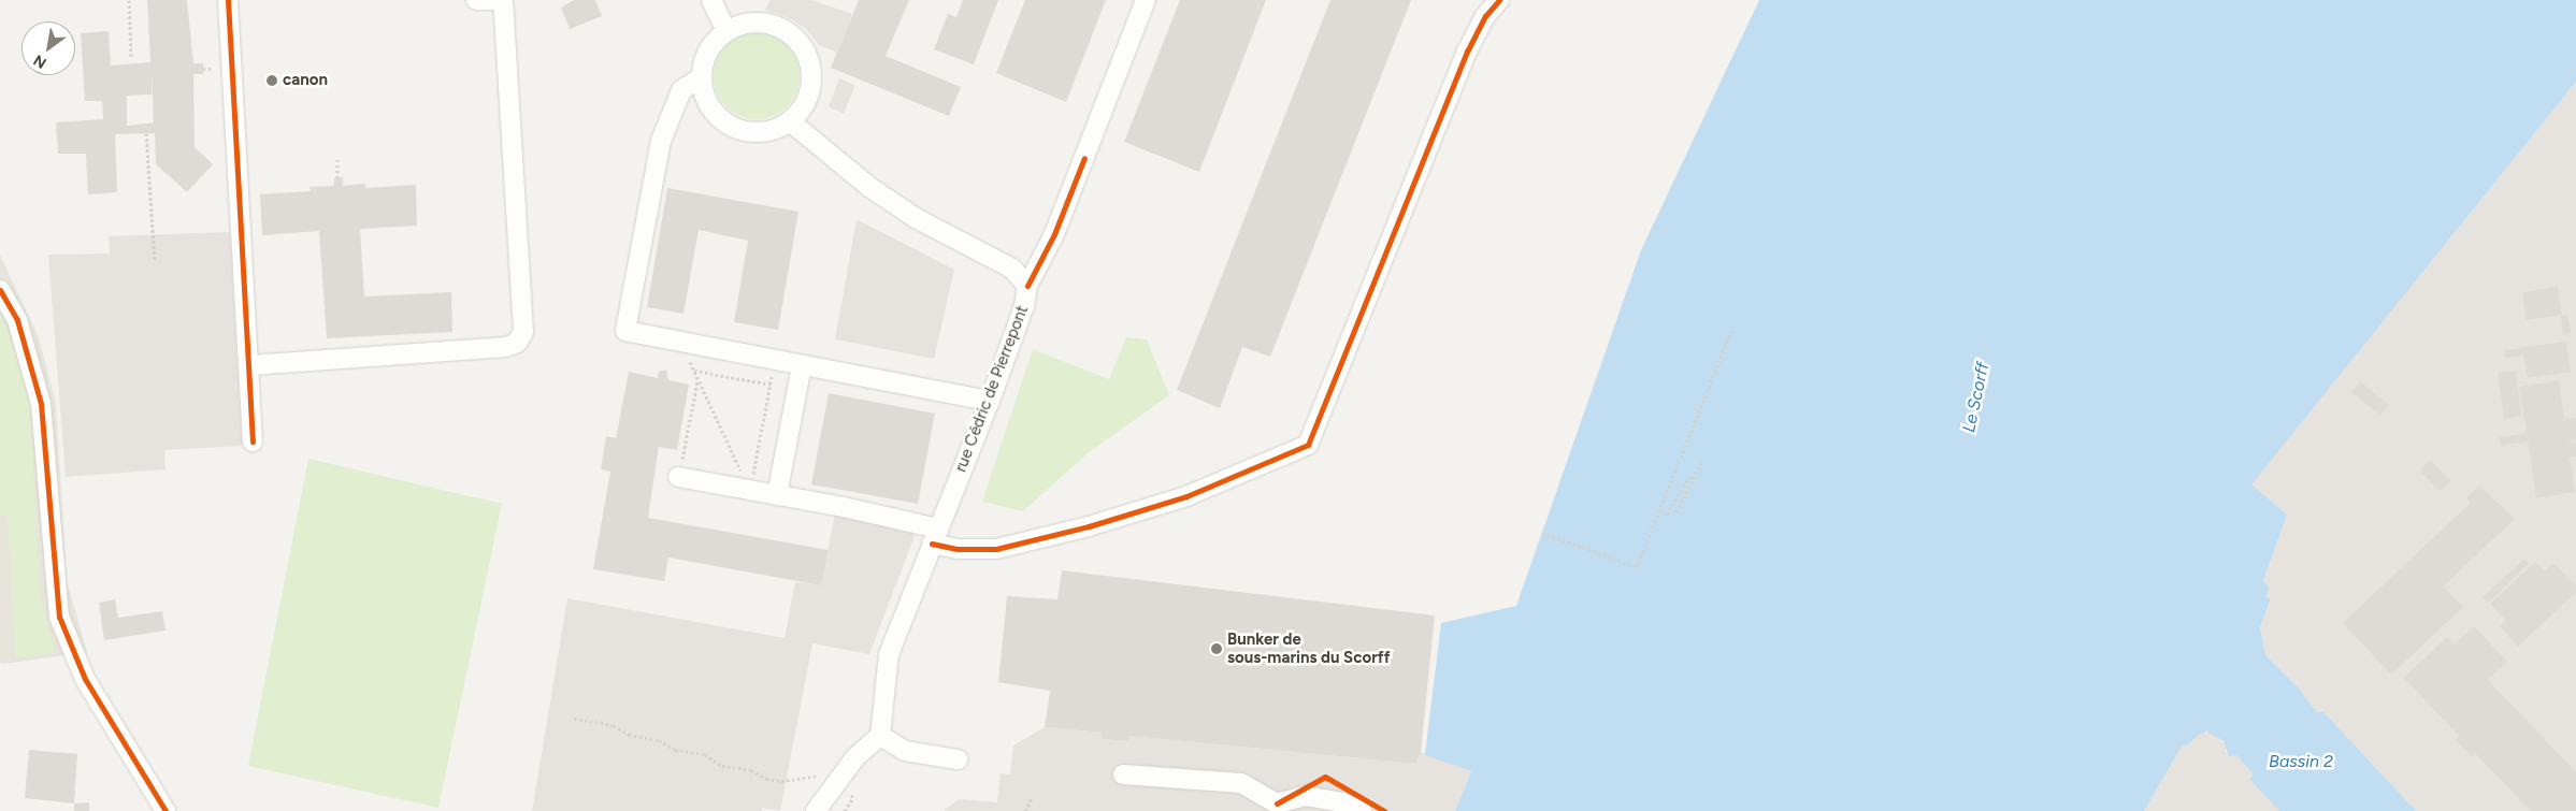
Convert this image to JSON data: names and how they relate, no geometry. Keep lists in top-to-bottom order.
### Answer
{
  "streets": {
    "street": ["rue Cédric de Pierrepont"]
  },
  "water": ["Le Scorff", "Bassin 2"],
  "places": ["canon", "Bunker de sous-marins du Scorff"],
  "north": "bottom left"
}
